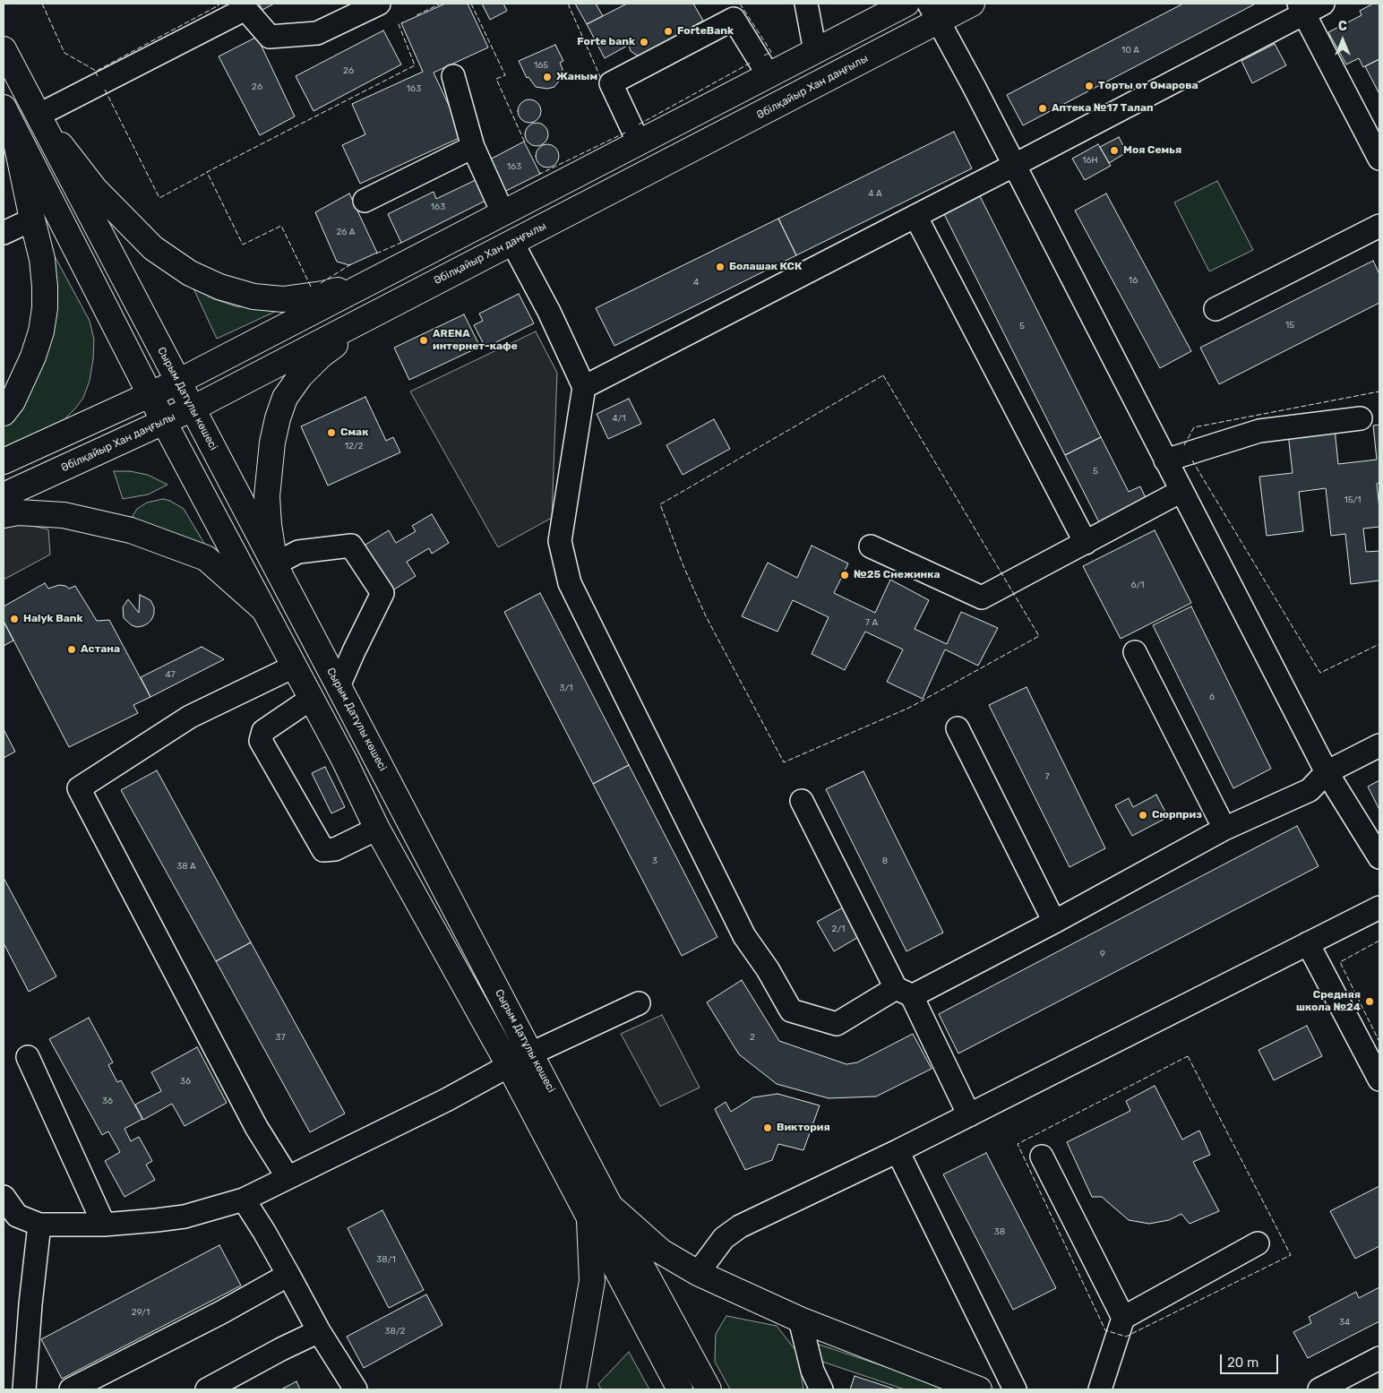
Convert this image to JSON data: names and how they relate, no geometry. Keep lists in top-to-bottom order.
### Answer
{
  "streets": {
    "main road": ["Әбілқайыр Хан даңғылы", "Сырым Датұлы көшесі"]
  },
  "crossings": [
    ["Әбілқайыр Хан даңғылы", "Сырым Датұлы көшесі"]
  ],
  "places": [
    "ForteBank",
    "Forte bank",
    "Жаным",
    "Торты от Омарова",
    "Аптека №17 Талап",
    "Моя Семья",
    "Болашак КСК",
    "ARENA интернет-кафе",
    "Смак",
    "№25 Снежинка",
    "Halyk Bank",
    "Астана",
    "Сюрприз",
    "Средняя школа №24",
    "Виктория"
  ],
  "house_numbers": [
    "10 А",
    "165",
    "26",
    "26",
    "163",
    "16H",
    "163",
    "4 А",
    "163",
    "26 А",
    "16",
    "4",
    "15",
    "5",
    "4/1",
    "12/2",
    "5",
    "15/1",
    "6/1",
    "7 А",
    "47",
    "3/1",
    "6",
    "7",
    "3",
    "8",
    "38 А",
    "2/1",
    "9",
    "37",
    "2",
    "36",
    "36",
    "38",
    "38/1",
    "29/1",
    "34",
    "38/2"
  ],
  "scale_bar": "20 m",
  "north": "top"
}
